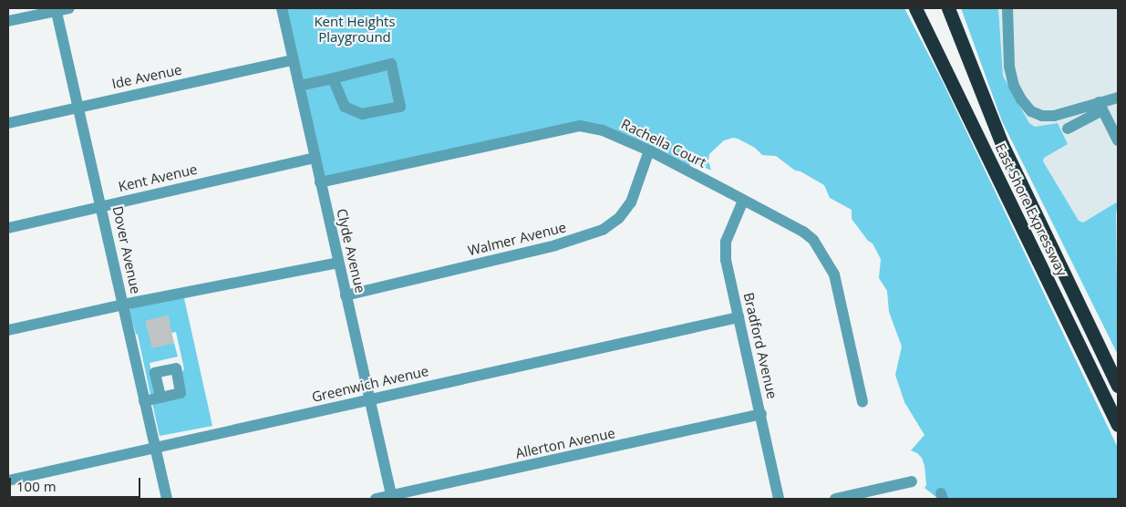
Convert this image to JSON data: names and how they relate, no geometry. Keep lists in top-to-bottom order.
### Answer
{
  "streets": {
    "highway": ["East Shore Expressway"],
    "street": [
      "Ide Avenue",
      "Rachella Court",
      "Kent Avenue",
      "Walmer Avenue",
      "Dover Avenue",
      "Clyde Avenue",
      "Bradford Avenue",
      "Greenwich Avenue",
      "Allerton Avenue"
    ]
  },
  "crossings": [
    ["Ide Avenue", "Dover Avenue"],
    ["Ide Avenue", "Clyde Avenue"],
    ["Rachella Court", "Walmer Avenue"],
    ["Rachella Court", "Clyde Avenue"],
    ["Rachella Court", "Bradford Avenue"],
    ["Kent Avenue", "Dover Avenue"],
    ["Kent Avenue", "Clyde Avenue"],
    ["Walmer Avenue", "Clyde Avenue"],
    ["Dover Avenue", "Greenwich Avenue"],
    ["Clyde Avenue", "Greenwich Avenue"],
    ["Clyde Avenue", "Allerton Avenue"],
    ["Bradford Avenue", "Greenwich Avenue"],
    ["Bradford Avenue", "Allerton Avenue"]
  ],
  "parks": ["Kent Heights Playground"],
  "scale_bar": "100 m"
}
